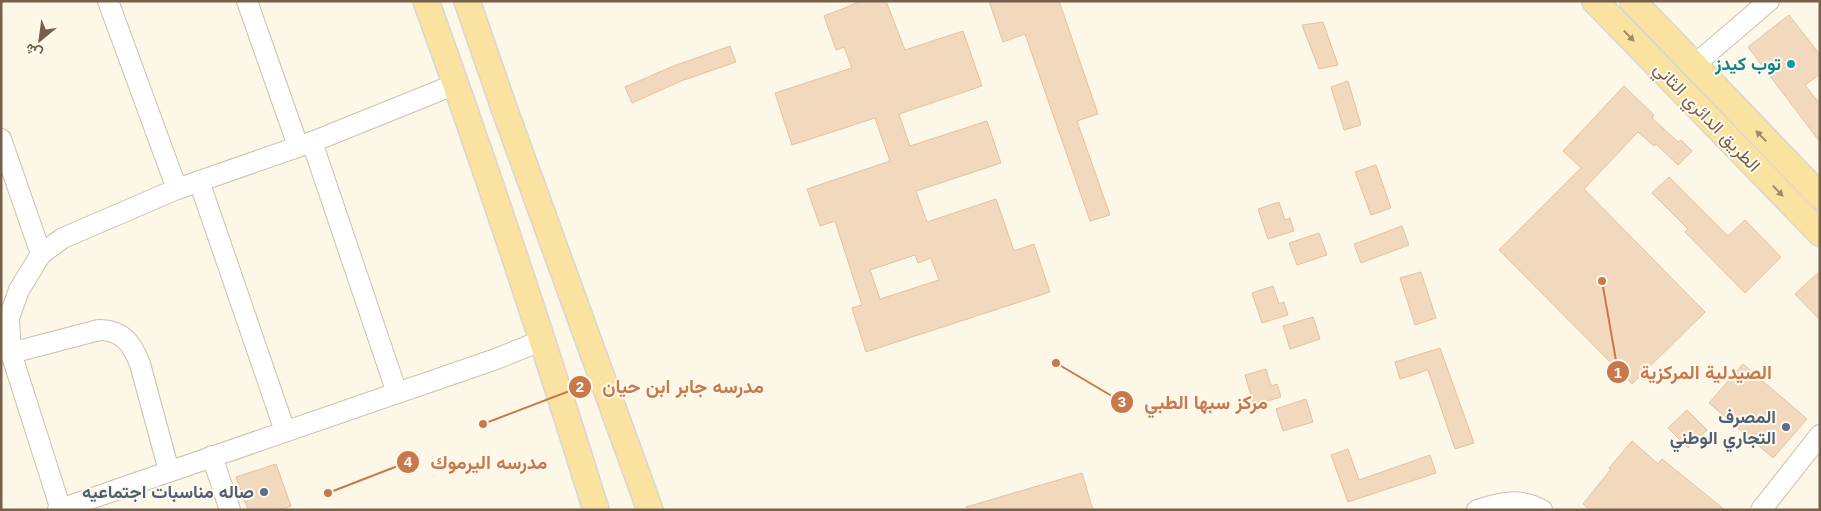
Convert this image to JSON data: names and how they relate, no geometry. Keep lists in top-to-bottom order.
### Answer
{
  "streets": {
    "main road": ["الطريق الدائري الثاني"]
  },
  "places": [
    "توب كيدز",
    "الصيدلية المركزية",
    "مركز سبها الطبي",
    "مدرسه جابر ابن حيان",
    "المصرف التجاري الوطني",
    "صاله مناسبات اجتماعيه",
    "مدرسه اليرموك"
  ],
  "north": "bottom left"
}
